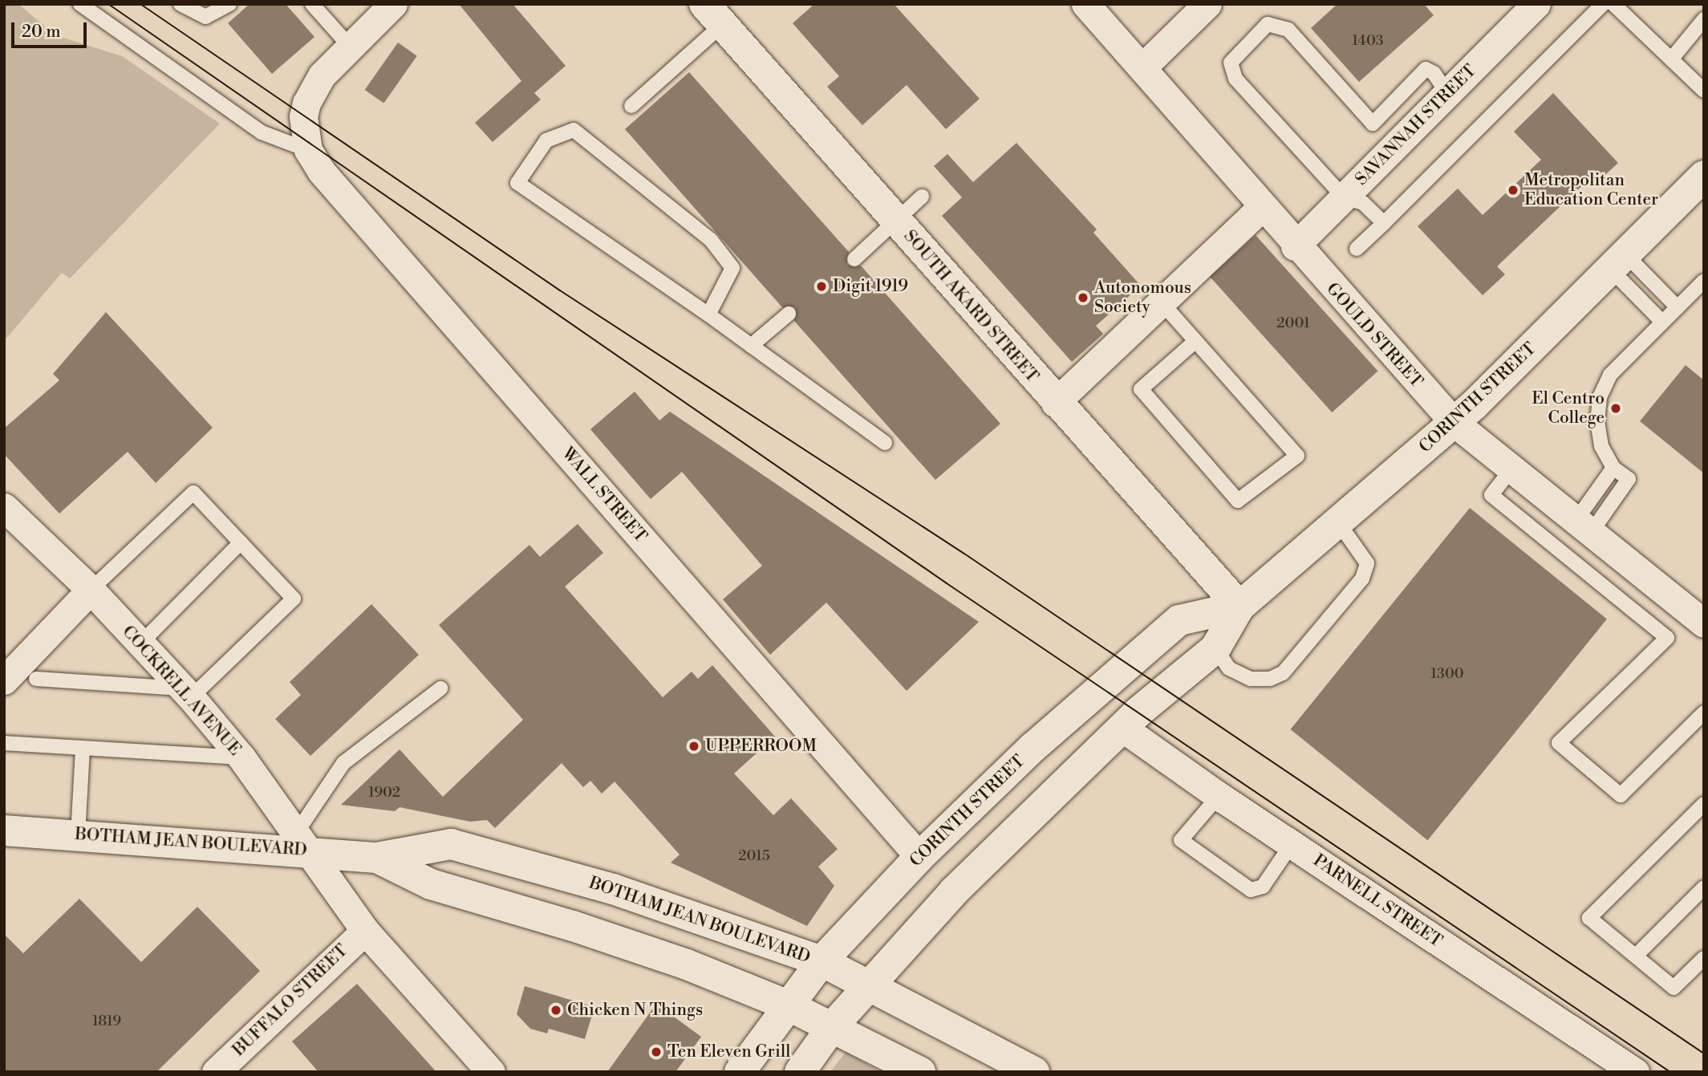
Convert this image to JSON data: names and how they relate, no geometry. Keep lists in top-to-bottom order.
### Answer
{
  "streets": {
    "main road": ["SOUTH AKARD STREET", "CORINTH STREET", "BOTHAM JEAN BOULEVARD"],
    "street": [
      "SAVANNAH STREET",
      "GOULD STREET",
      "WALL STREET",
      "COCKRELL AVENUE",
      "PARNELL STREET",
      "BUFFALO STREET"
    ]
  },
  "crossings": [
    ["SAVANNAH STREET", "GOULD STREET"],
    ["SOUTH AKARD STREET", "CORINTH STREET"],
    ["GOULD STREET", "CORINTH STREET"],
    ["CORINTH STREET", "WALL STREET"],
    ["CORINTH STREET", "BOTHAM JEAN BOULEVARD"],
    ["CORINTH STREET", "PARNELL STREET"],
    ["COCKRELL AVENUE", "BOTHAM JEAN BOULEVARD"],
    ["COCKRELL AVENUE", "BUFFALO STREET"]
  ],
  "places": [
    "Metropolitan Education Center",
    "Digit 1919",
    "Autonomous Society",
    "El Centro College",
    "UPPERROOM",
    "Chicken N Things",
    "Ten Eleven Grill"
  ],
  "house_numbers": [
    "1403",
    "2001",
    "1300",
    "1902",
    "2015",
    "1819"
  ],
  "scale_bar": "20 m"
}
